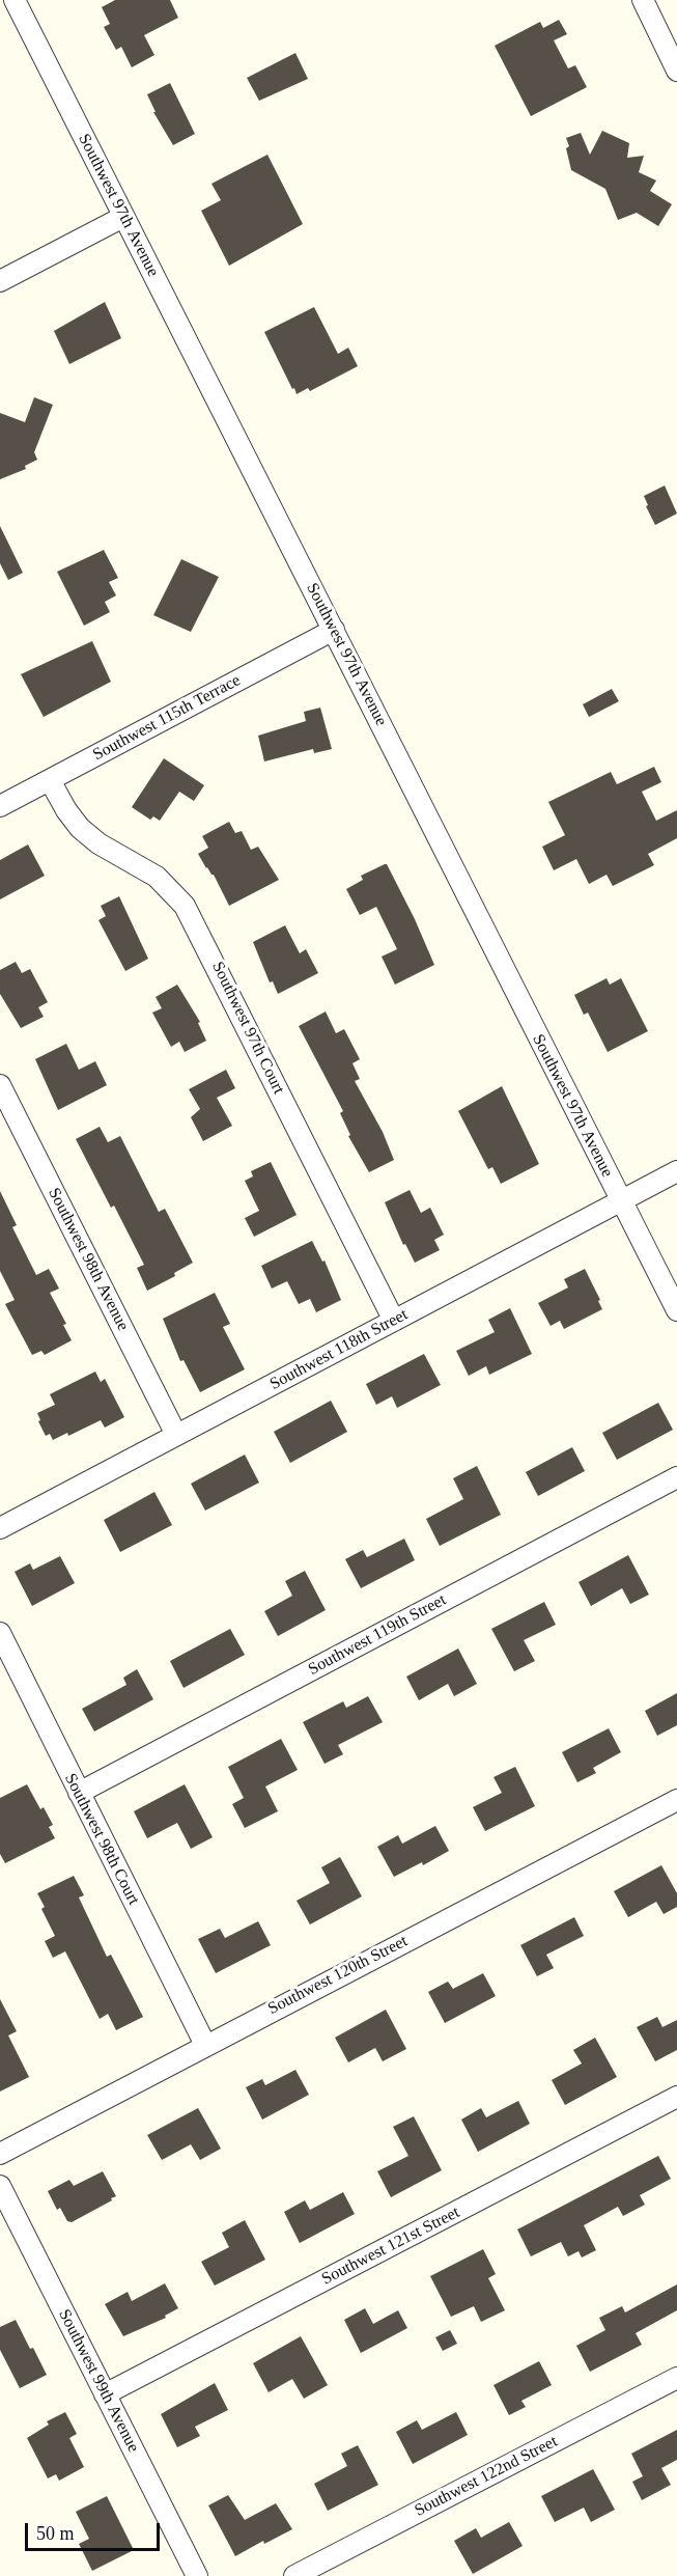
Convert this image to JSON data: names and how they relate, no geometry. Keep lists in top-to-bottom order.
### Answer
{
  "streets": {
    "street": [
      "Southwest 97th Avenue",
      "Southwest 115th Terrace",
      "Southwest 97th Court",
      "Southwest 98th Avenue",
      "Southwest 118th Street",
      "Southwest 119th Street",
      "Southwest 98th Court",
      "Southwest 120th Street",
      "Southwest 121st Street",
      "Southwest 99th Avenue",
      "Southwest 122nd Street"
    ]
  },
  "crossings": [
    ["Southwest 97th Avenue", "Southwest 115th Terrace"],
    ["Southwest 97th Avenue", "Southwest 118th Street"],
    ["Southwest 115th Terrace", "Southwest 97th Court"],
    ["Southwest 97th Court", "Southwest 118th Street"],
    ["Southwest 98th Avenue", "Southwest 118th Street"],
    ["Southwest 119th Street", "Southwest 98th Court"],
    ["Southwest 98th Court", "Southwest 120th Street"],
    ["Southwest 121st Street", "Southwest 99th Avenue"]
  ],
  "scale_bar": "50 m"
}
